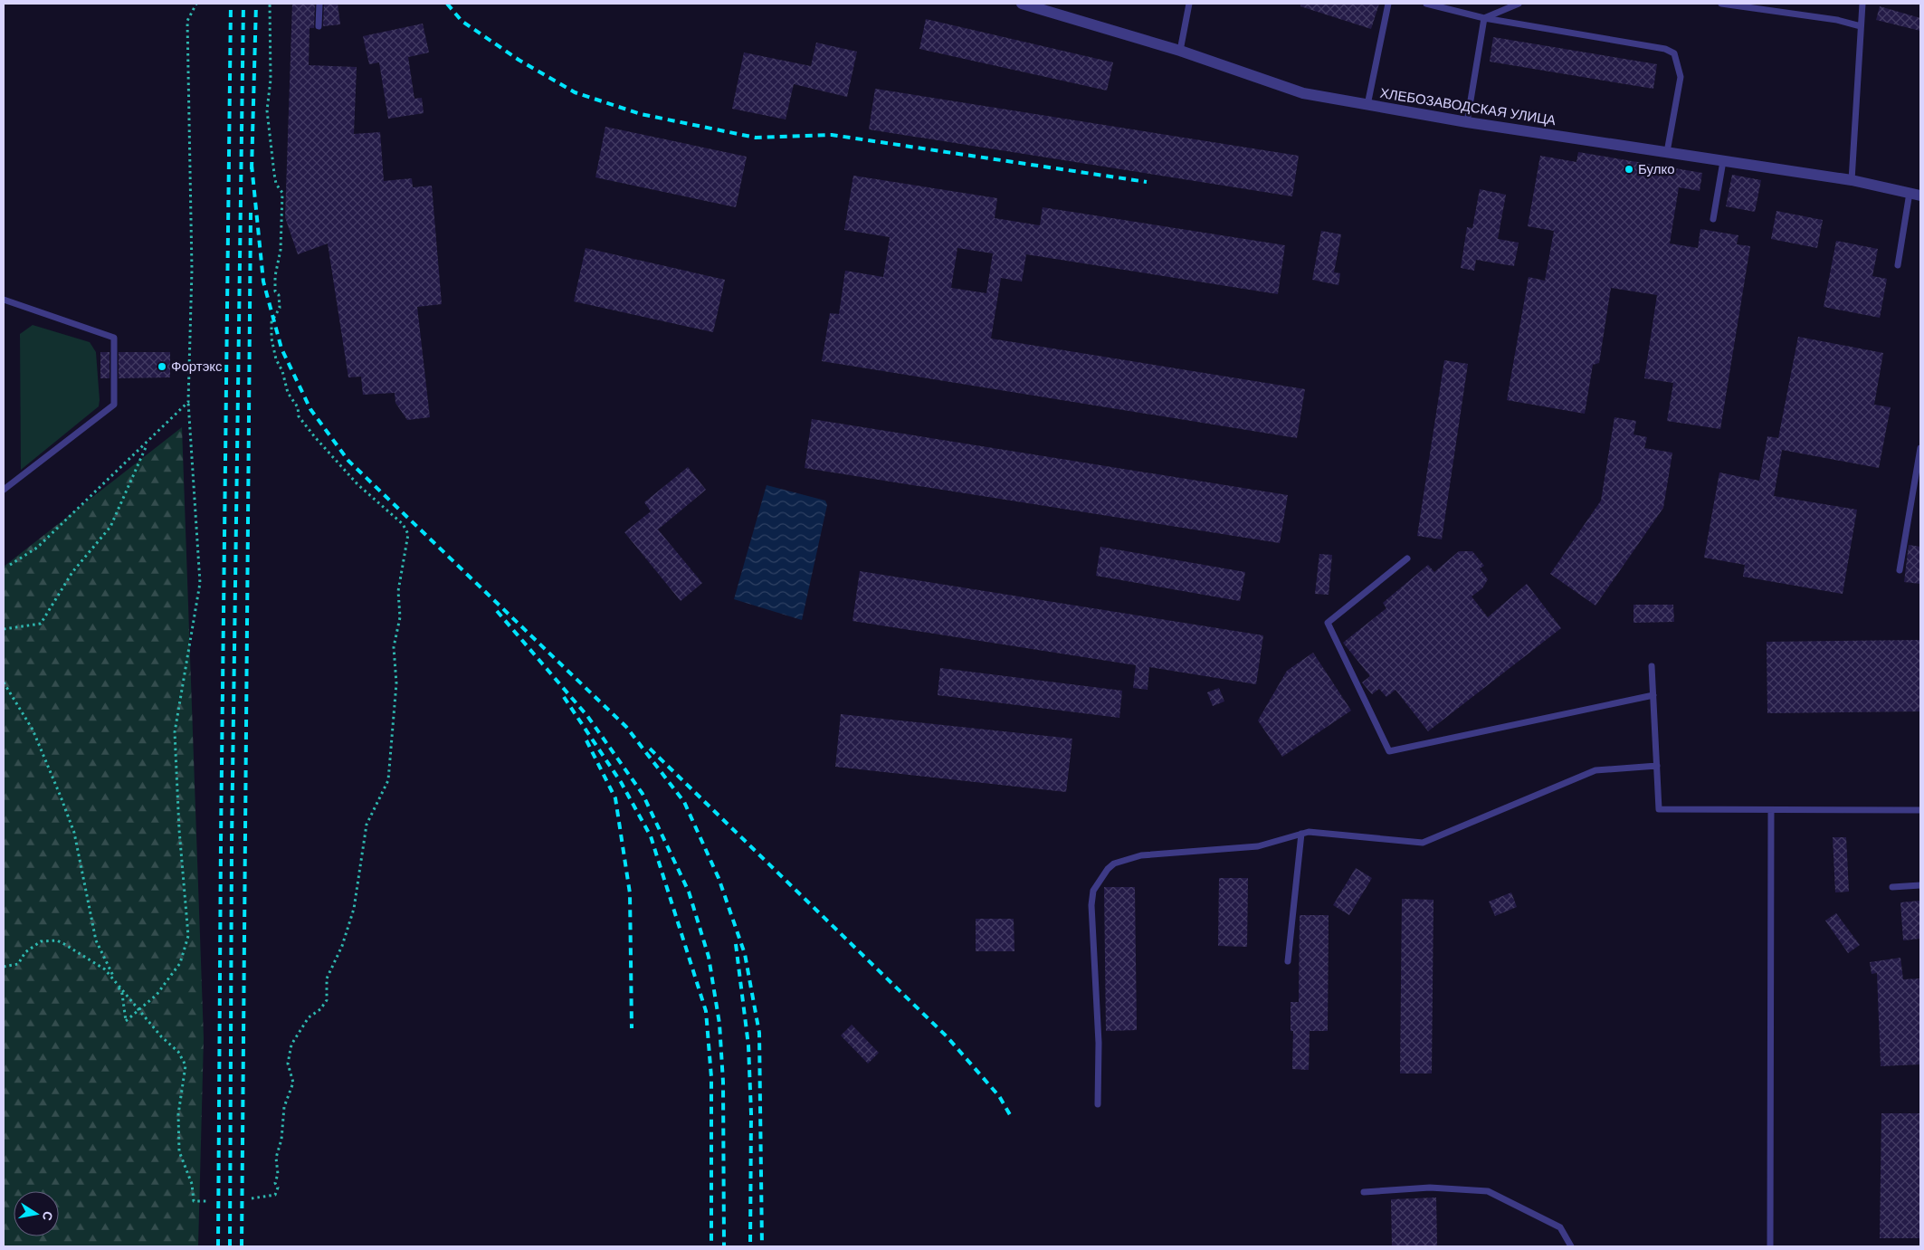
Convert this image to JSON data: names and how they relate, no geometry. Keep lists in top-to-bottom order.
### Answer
{
  "streets": {
    "street": ["ХЛЕБОЗАВОДСКАЯ УЛИЦА"]
  },
  "places": ["Булко", "Фортэкс"],
  "north": "right"
}
